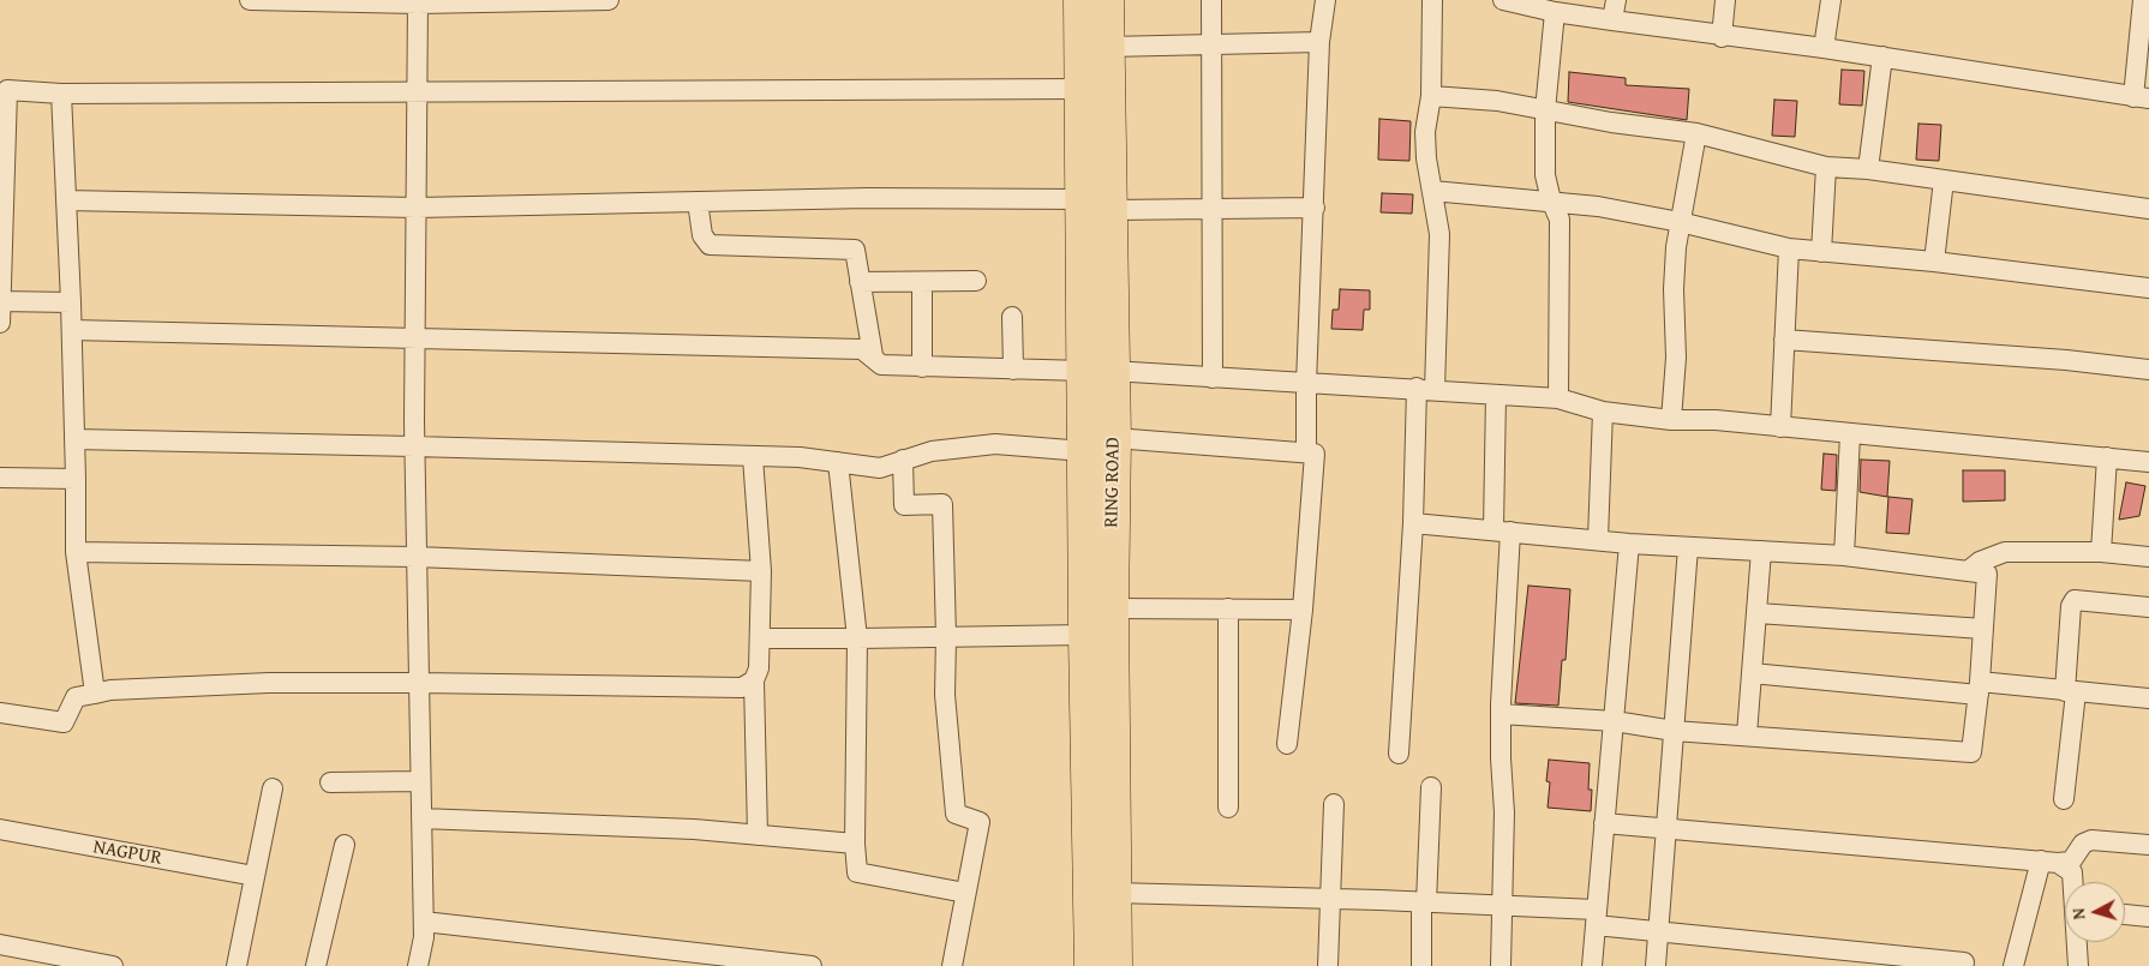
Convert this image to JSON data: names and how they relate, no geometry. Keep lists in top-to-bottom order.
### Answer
{
  "streets": {
    "highway": ["RING ROAD"],
    "street": ["NAGPUR"]
  },
  "north": "left"
}
